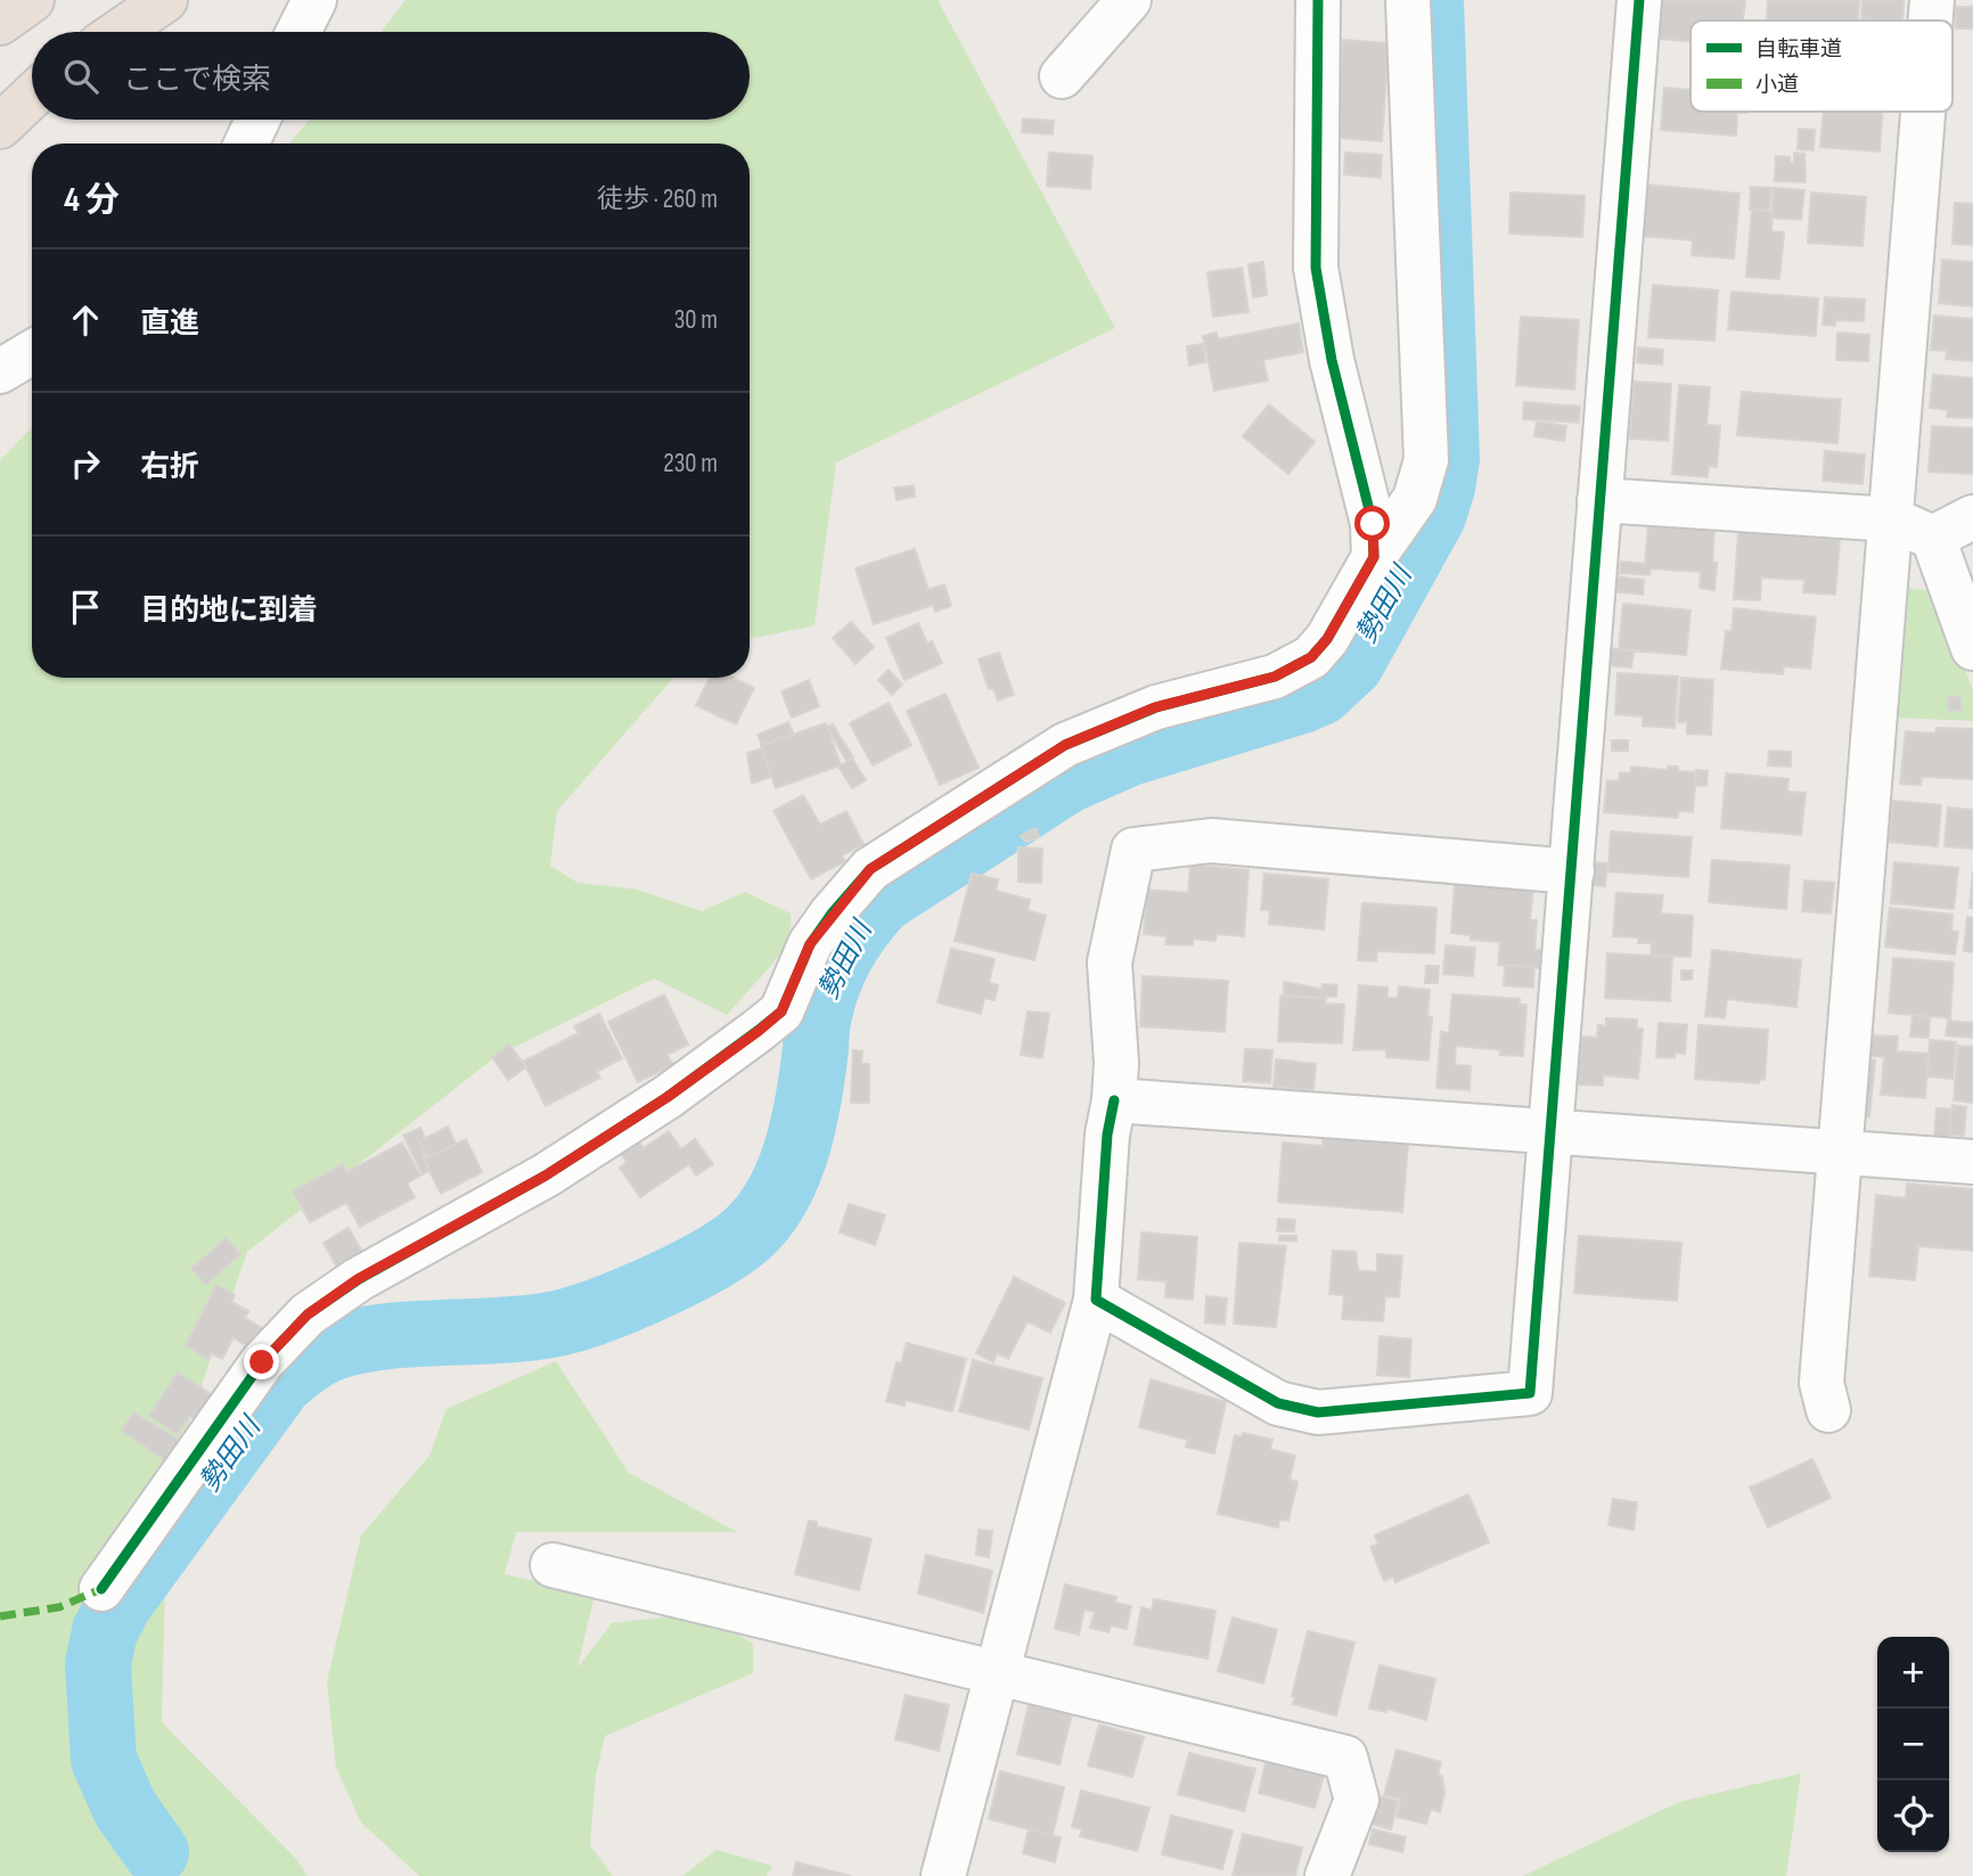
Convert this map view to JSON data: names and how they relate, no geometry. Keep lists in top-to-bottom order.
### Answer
{
  "water": ["勢田川"],
  "legend": ["自転車道", "小道"],
  "page": {
    "search": "ここで検索",
    "heading": ["4 分", "徒歩 · 260 m"],
    "list": [
      ["直進", "30 m"],
      ["右折", "230 m"],
      "目的地に到着"
    ],
    "map_buttons": ["+", "−"]
  }
}
